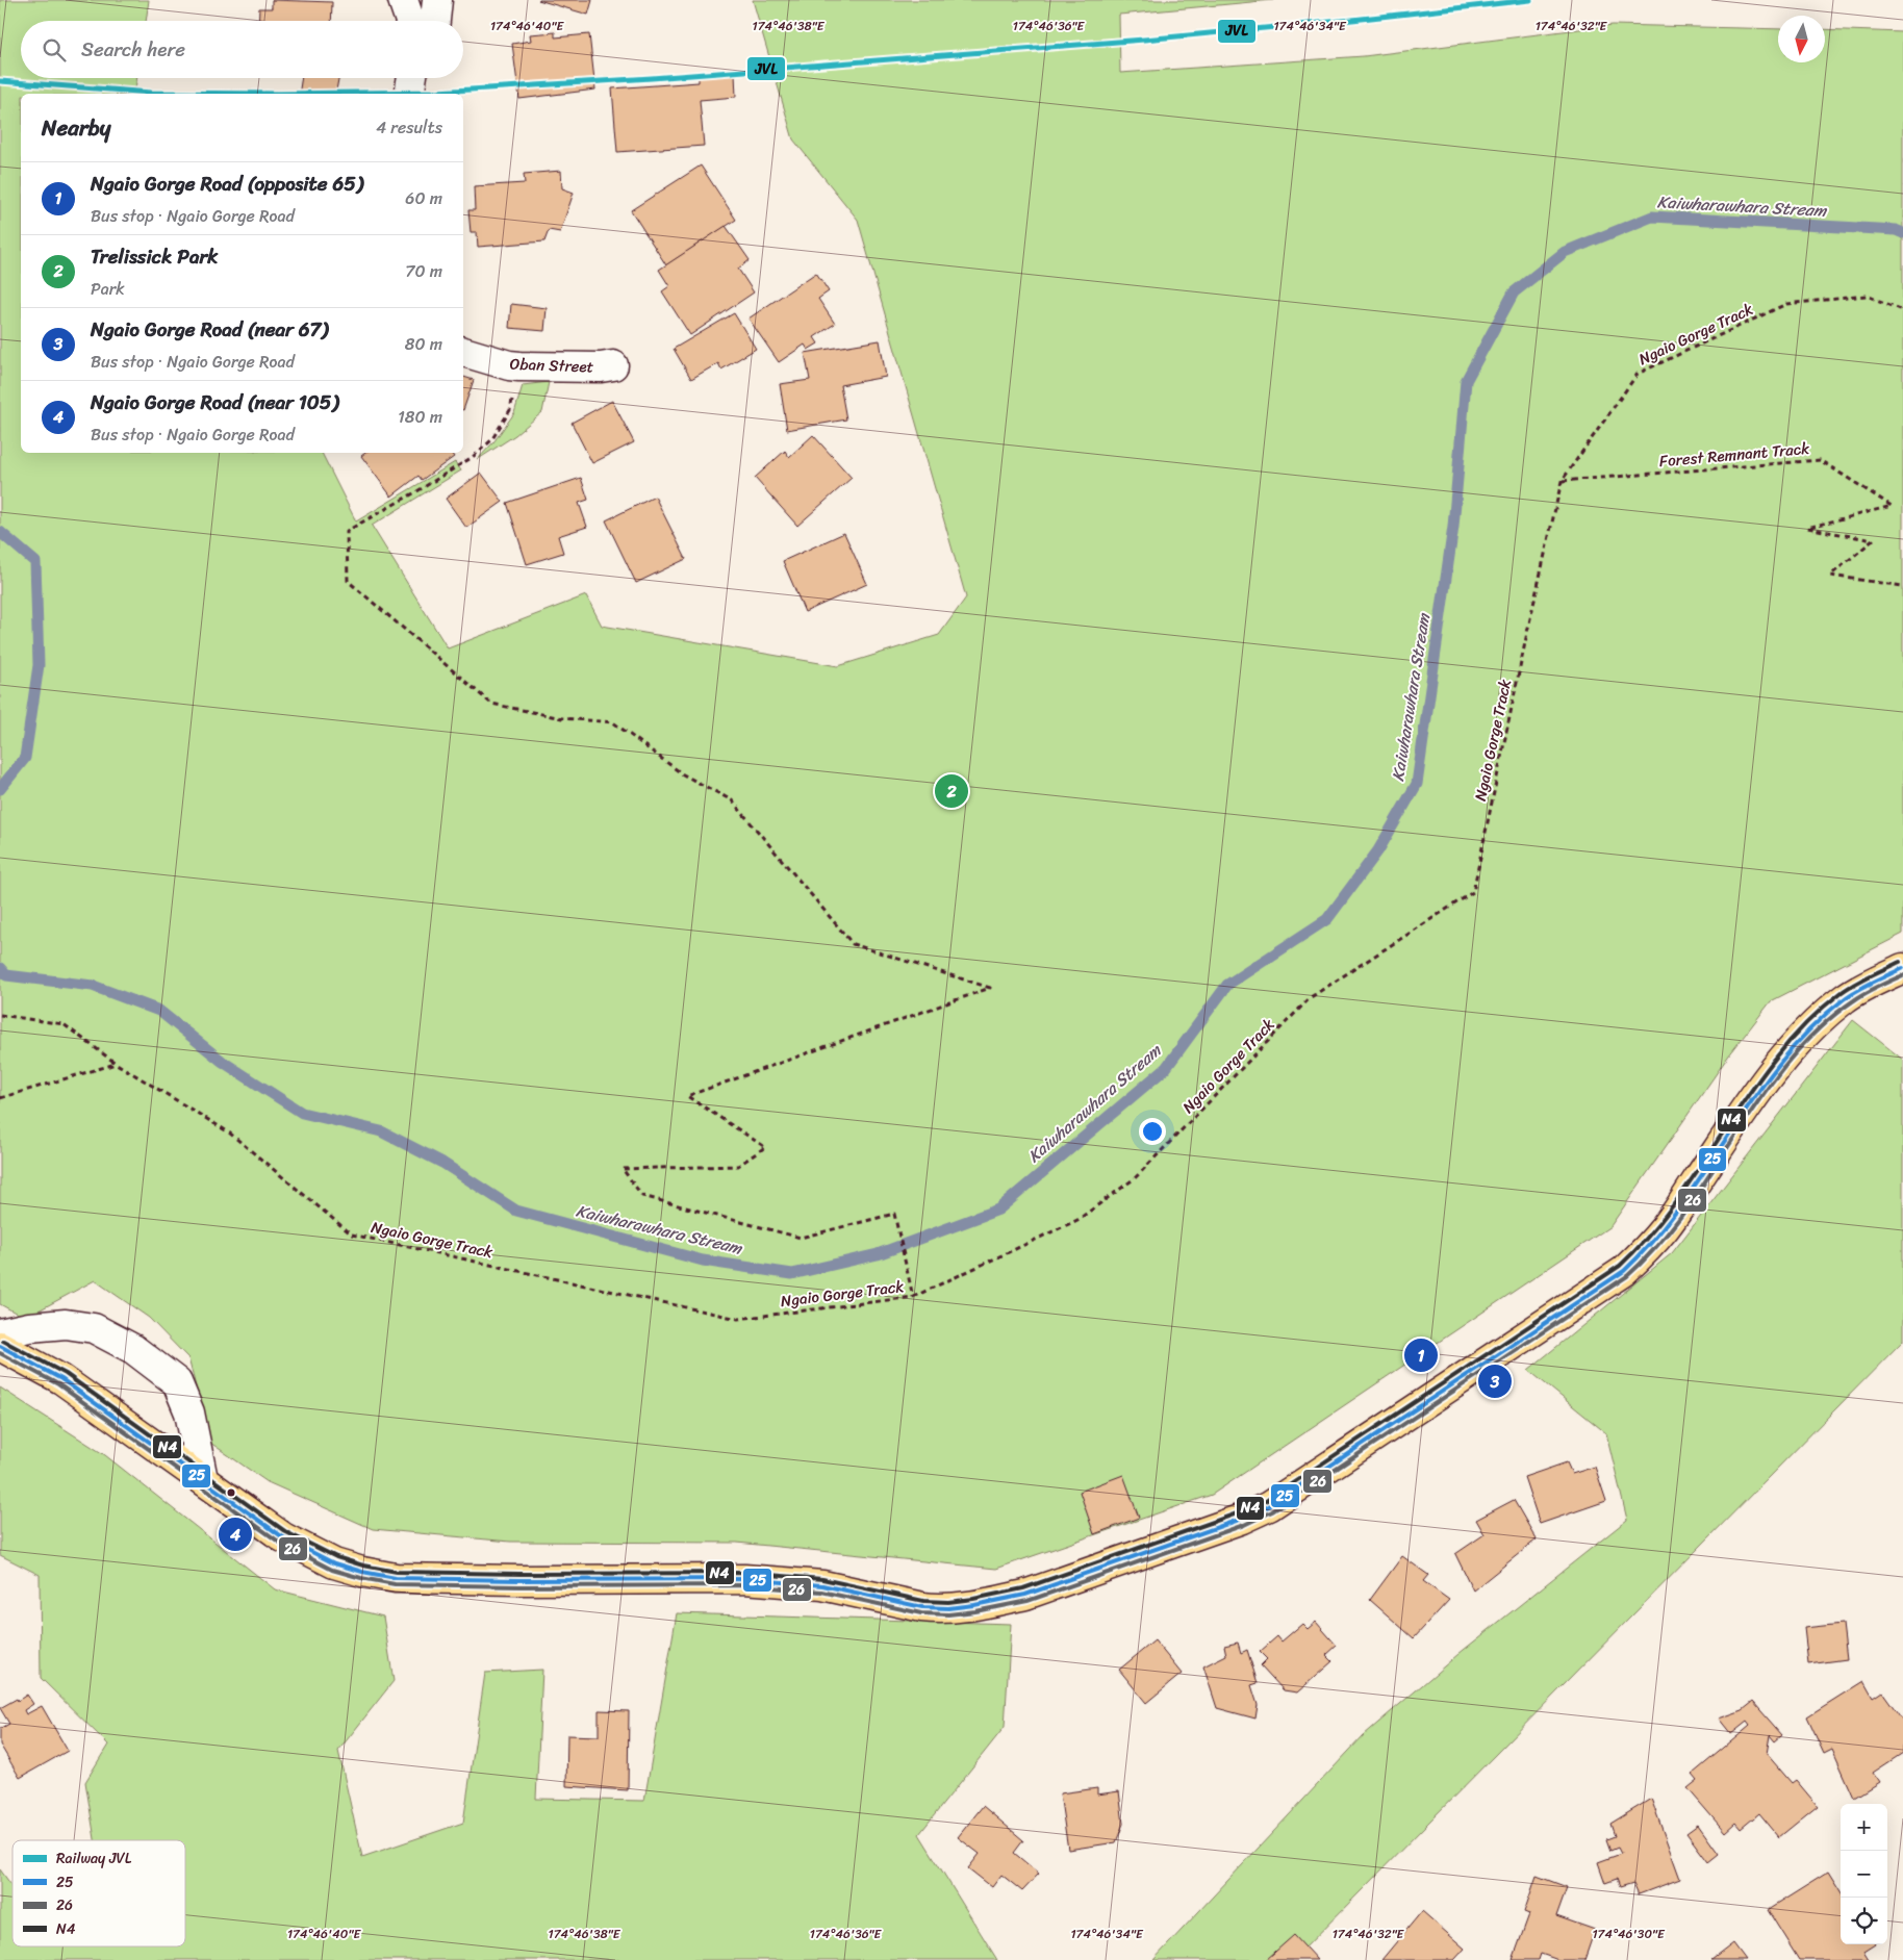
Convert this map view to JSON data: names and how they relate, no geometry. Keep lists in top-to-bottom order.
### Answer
{
  "streets": {
    "street": ["Oban Street"],
    "path": ["Ngaio Gorge Track", "Forest Remnant Track"]
  },
  "crossings": [
    ["Ngaio Gorge Track", "Forest Remnant Track"]
  ],
  "water": ["Kaiwharawhara Stream"],
  "lines": [
    "rail line JVL",
    "transit line N4",
    "transit line 25",
    "transit line 26"
  ],
  "legend": [
    "Railway JVL",
    "25",
    "26",
    "N4"
  ],
  "north": "bottom",
  "page": {
    "search": "Search here",
    "heading": ["Nearby", "4 results"],
    "list": [
      {
        "mark": "1",
        "name": "Ngaio Gorge Road (opposite 65)",
        "note": "Bus stop · Ngaio Gorge Road",
        "value": "60 m"
      },
      {
        "mark": "2",
        "name": "Trelissick Park",
        "note": "Park",
        "value": "70 m"
      },
      {
        "mark": "3",
        "name": "Ngaio Gorge Road (near 67)",
        "note": "Bus stop · Ngaio Gorge Road",
        "value": "80 m"
      },
      {
        "mark": "4",
        "name": "Ngaio Gorge Road (near 105)",
        "note": "Bus stop · Ngaio Gorge Road",
        "value": "180 m"
      }
    ],
    "pins": [
      "2",
      "1",
      "3",
      "4"
    ],
    "map_buttons": ["+", "−"]
  },
  "coordinates": [
    "174°46'40\"E",
    "174°46'38\"E",
    "174°46'36\"E",
    "174°46'34\"E",
    "174°46'32\"E",
    "174°46'30\"E"
  ]
}
